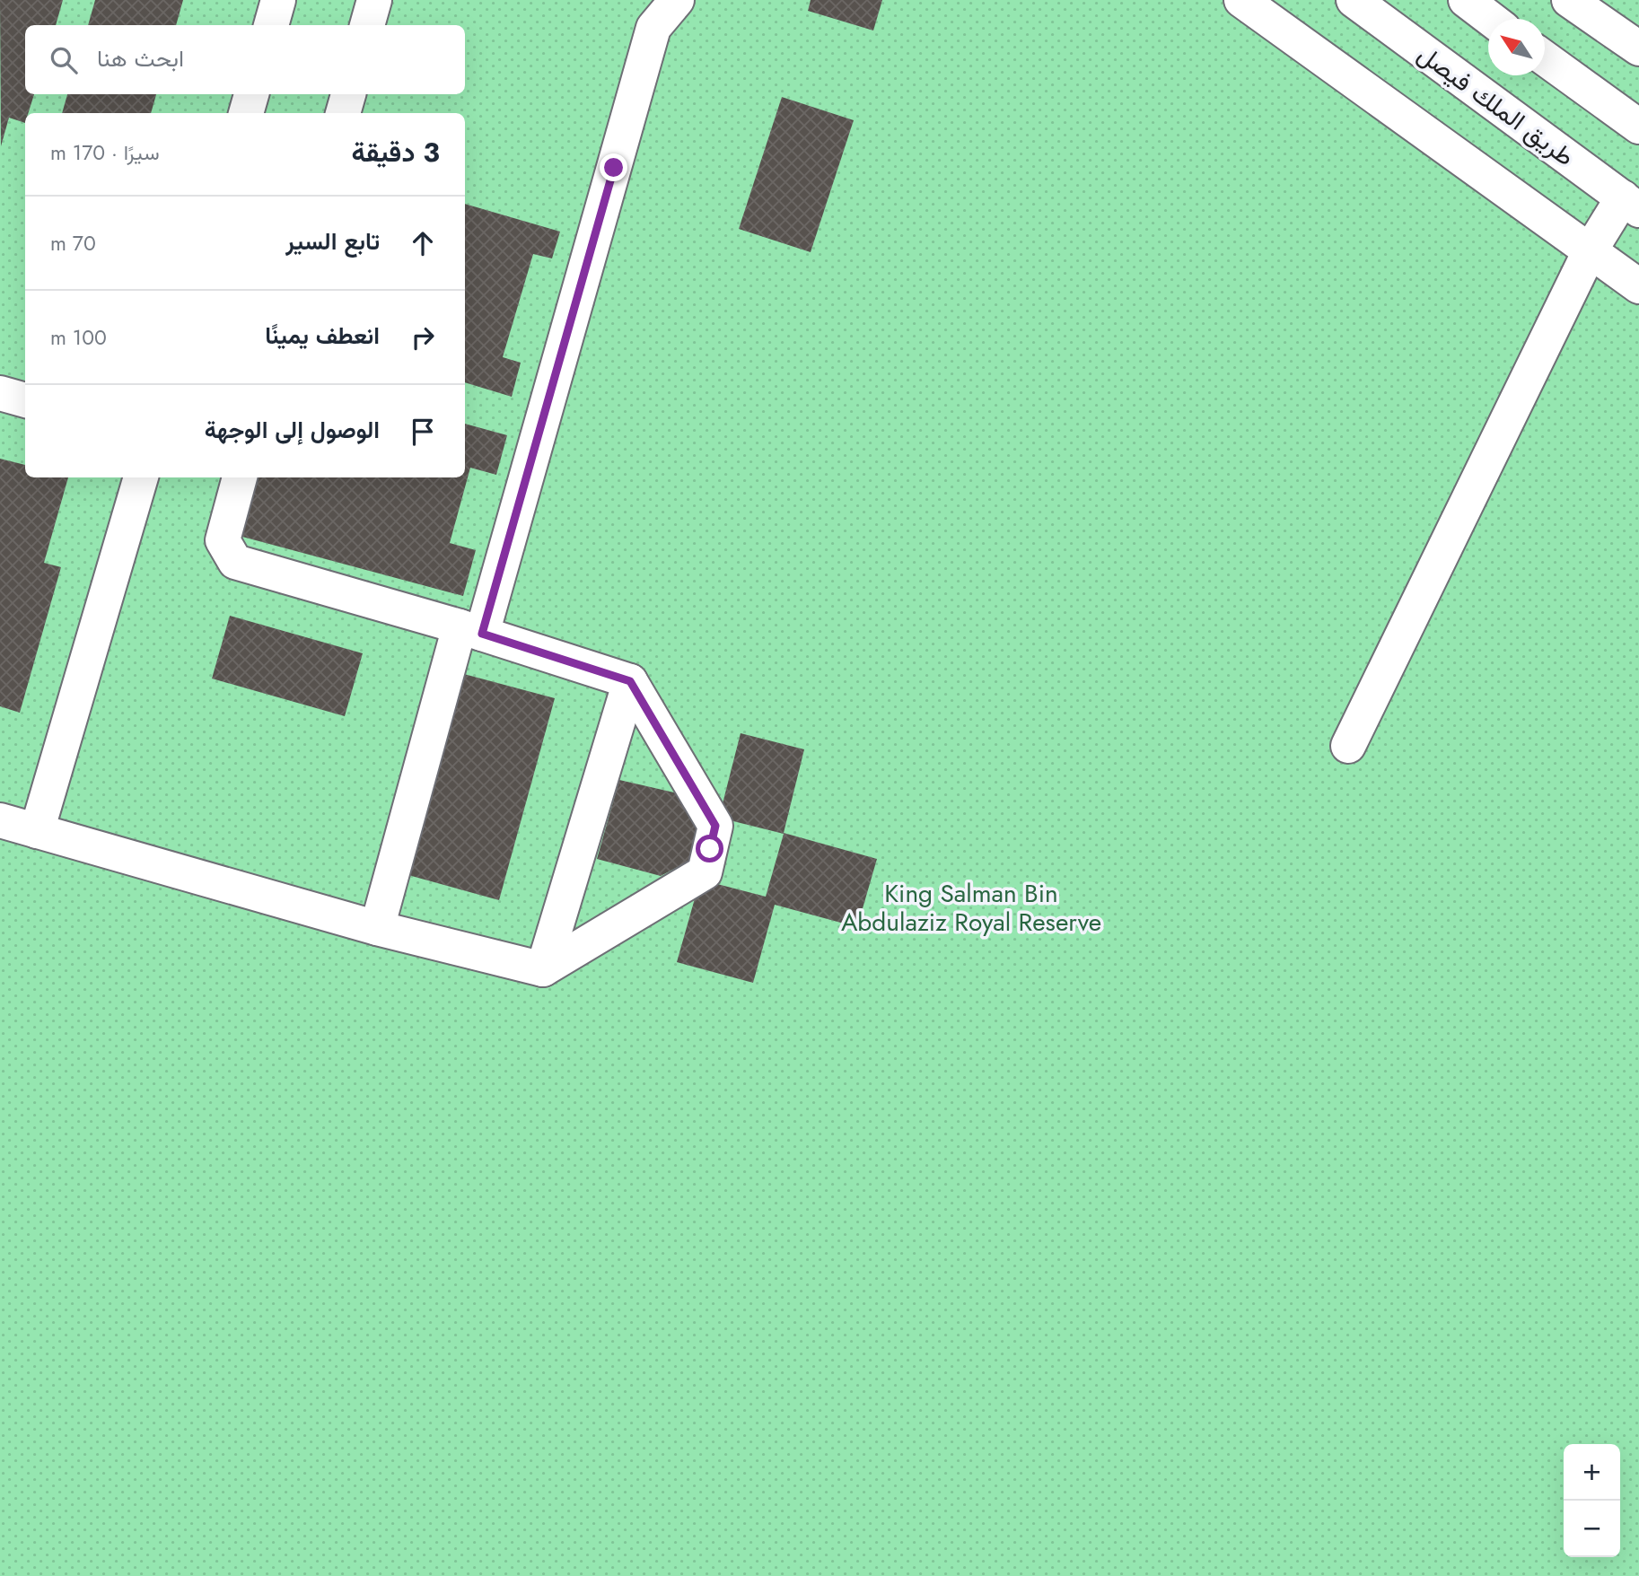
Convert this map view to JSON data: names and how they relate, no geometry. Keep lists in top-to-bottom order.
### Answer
{
  "streets": {
    "street": ["طريق الملك فيصل"]
  },
  "parks": ["King Salman Bin Abdulaziz Royal Reserve"],
  "north": "top left",
  "page": {
    "search": "ابحث هنا",
    "heading": ["3 دقيقة", "سيرًا · 170 m"],
    "list": [
      ["تابع السير", "70 m"],
      ["انعطف يمينًا", "100 m"],
      "الوصول إلى الوجهة"
    ],
    "map_buttons": ["+", "−"]
  }
}
